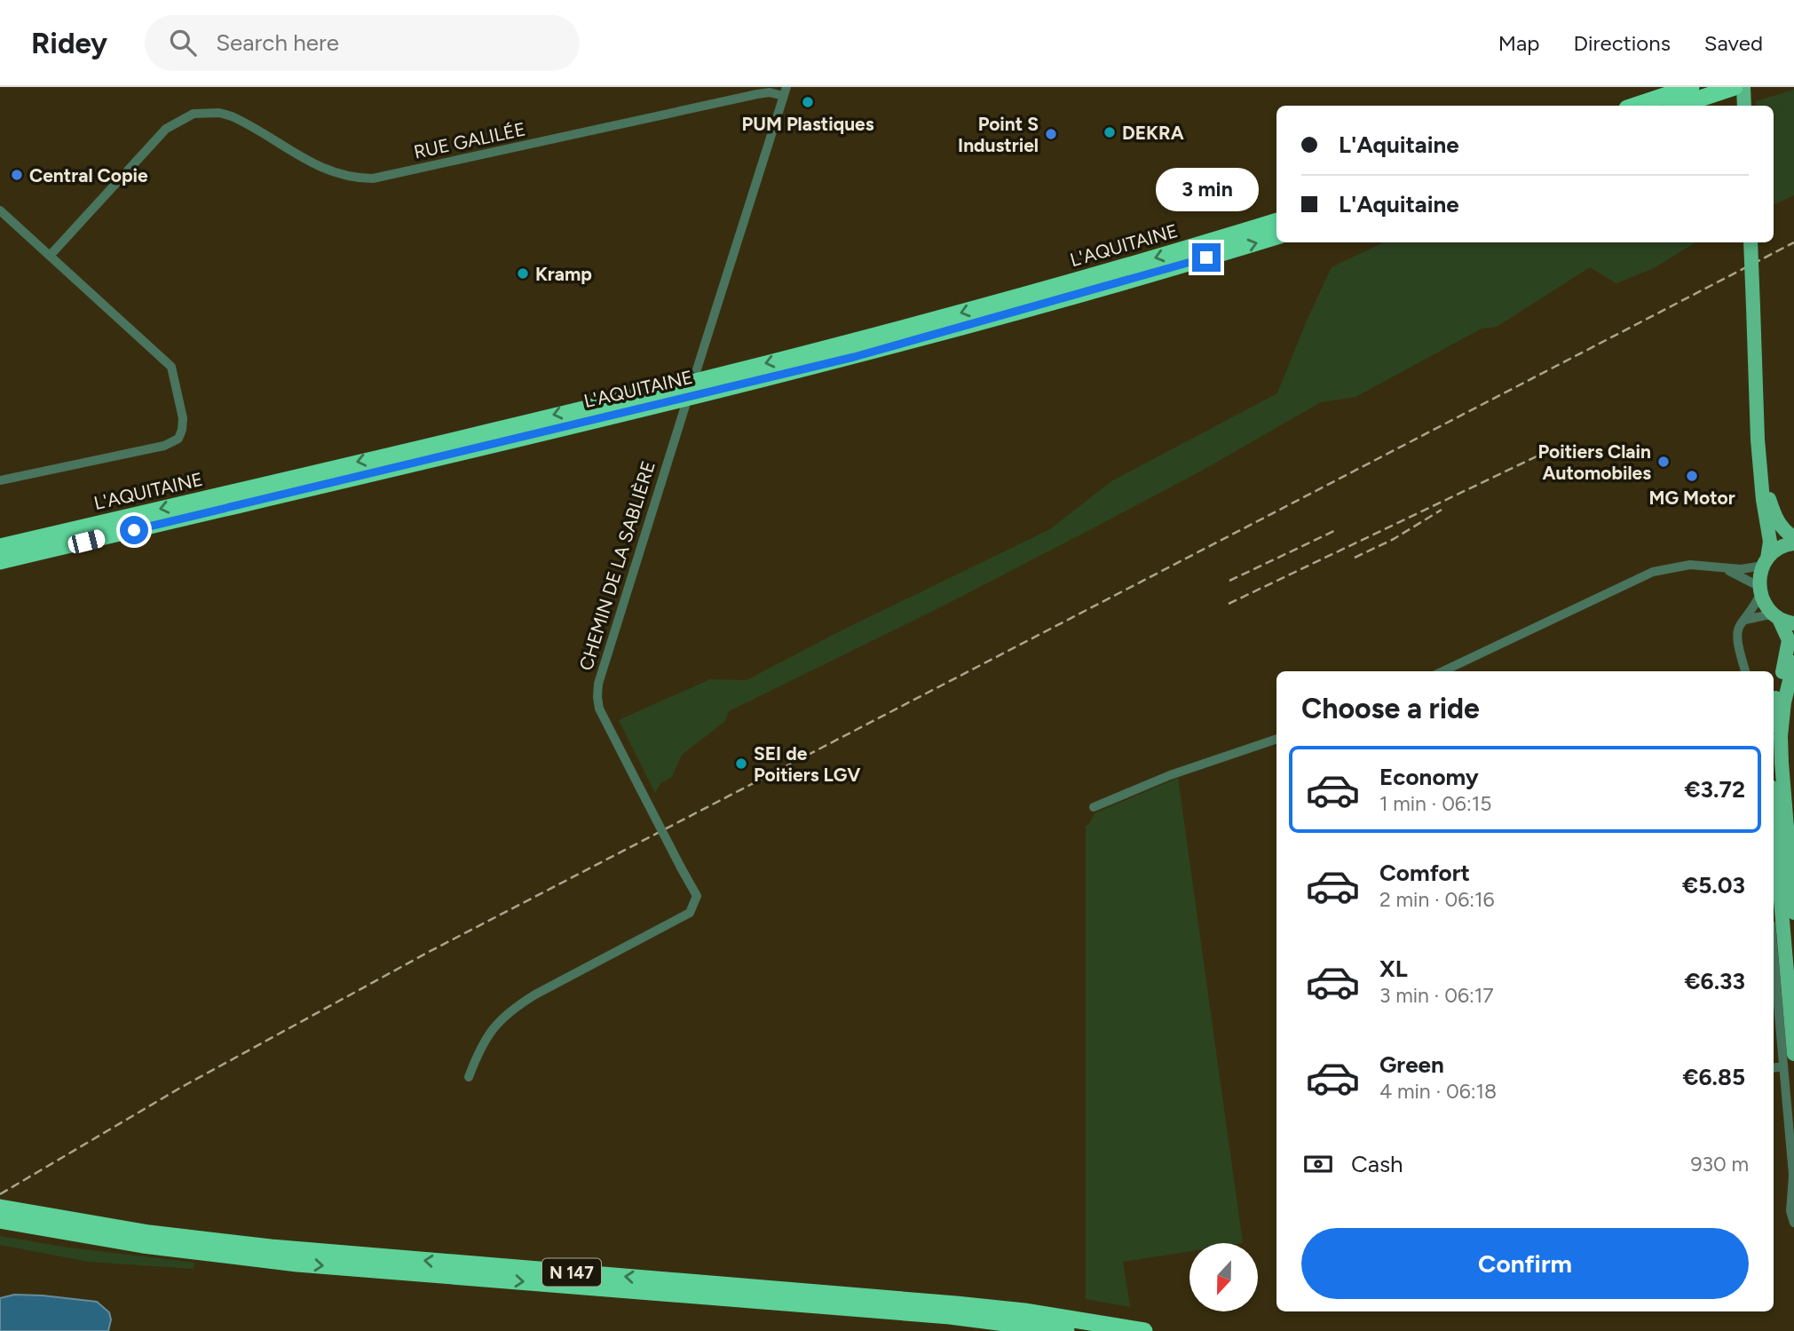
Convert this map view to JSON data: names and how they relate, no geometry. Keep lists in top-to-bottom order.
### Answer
{
  "streets": {
    "highway": ["L'AQUITAINE", "N 147"],
    "street": ["RUE GALILÉE", "CHEMIN DE LA SABLIÈRE"]
  },
  "places": [
    "PUM Plastiques",
    "DEKRA",
    "Point S Industriel",
    "Central Copie",
    "Kramp",
    "Poitiers Clain Automobiles",
    "MG Motor",
    "SEI de Poitiers LGV"
  ],
  "north": "bottom",
  "page": {
    "header": "Ridey",
    "search": "Search here",
    "nav": ["Map", "Directions", "Saved"],
    "banner": ["L'Aquitaine", "L'Aquitaine"],
    "bubble": "3 min",
    "heading": "Choose a ride",
    "list": [
      {
        "name": "Economy",
        "note": "1 min · 06:15",
        "value": "€3.72"
      },
      {
        "name": "Comfort",
        "note": "2 min · 06:16",
        "value": "€5.03"
      },
      {
        "name": "XL",
        "note": "3 min · 06:17",
        "value": "€6.33"
      },
      {
        "name": "Green",
        "note": "4 min · 06:18",
        "value": "€6.85"
      }
    ],
    "pay": ["Cash", "930 m"],
    "buttons": "Confirm"
  }
}
